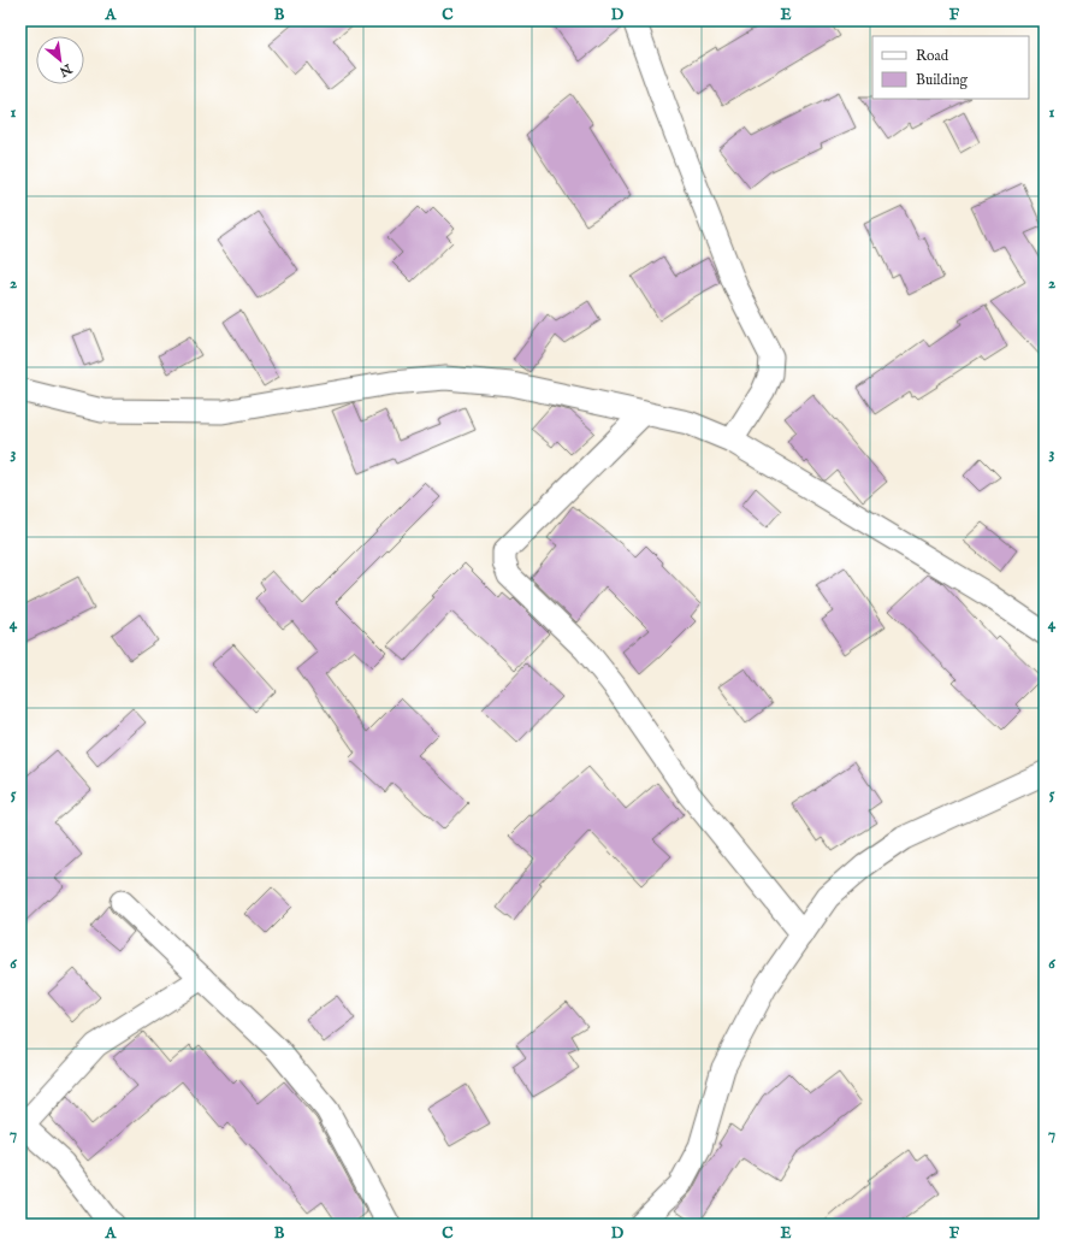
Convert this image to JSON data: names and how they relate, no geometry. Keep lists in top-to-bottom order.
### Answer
{
  "legend": ["Road", "Building"],
  "north": "bottom right",
  "grid": {
    "columns": [
      "A",
      "B",
      "C",
      "D",
      "E",
      "F"
    ],
    "rows": [
      "1",
      "2",
      "3",
      "4",
      "5",
      "6",
      "7"
    ]
  }
}
